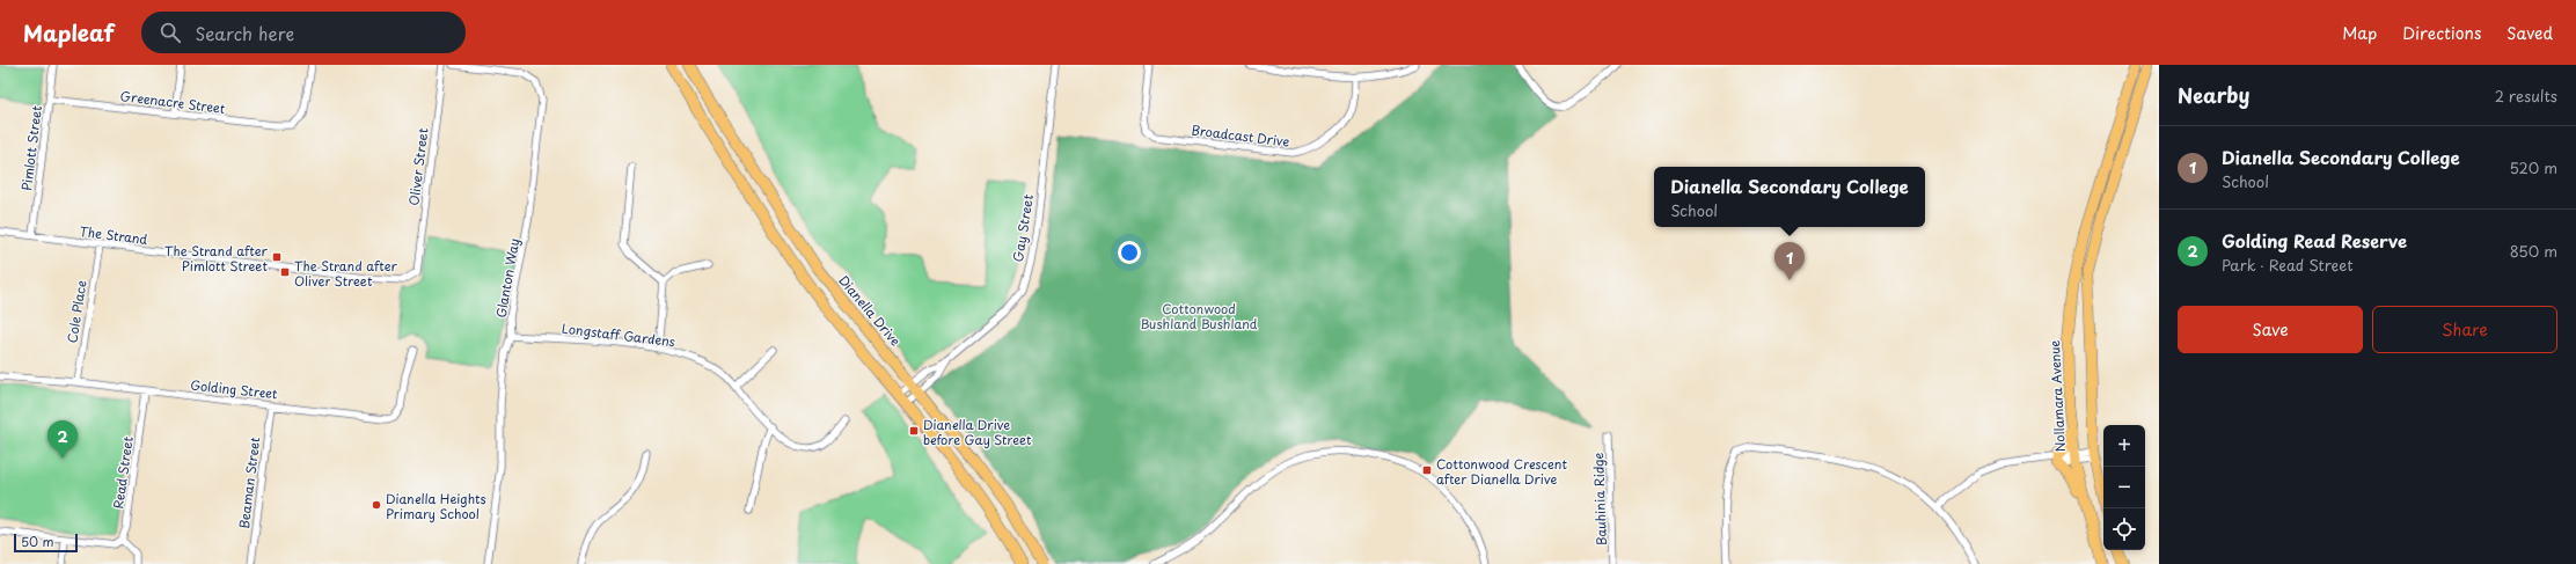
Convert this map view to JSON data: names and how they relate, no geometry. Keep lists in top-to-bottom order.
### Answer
{
  "streets": {
    "main road": ["Dianella Drive", "Nollamara Avenue"],
    "street": [
      "Greenacre Street",
      "Broadcast Drive",
      "Pimlott Street",
      "Oliver Street",
      "Gay Street",
      "The Strand",
      "Glanton Way",
      "Cole Place",
      "Longstaff Gardens",
      "Golding Street",
      "Read Street",
      "Beaman Street",
      "Bauhinia Ridge"
    ]
  },
  "crossings": [
    ["Greenacre Street", "Pimlott Street"],
    ["Pimlott Street", "The Strand"],
    ["Oliver Street", "The Strand"],
    ["Gay Street", "Dianella Drive"],
    ["The Strand", "Cole Place"],
    ["Glanton Way", "Longstaff Gardens"],
    ["Cole Place", "Golding Street"],
    ["Golding Street", "Read Street"],
    ["Golding Street", "Beaman Street"]
  ],
  "parks": ["Cottonwood Bushland Bushland"],
  "places": {
    "transit": [
      "The Strand after Pimlott Street",
      "The Strand after Oliver Street",
      "Dianella Drive before Gay Street",
      "Cottonwood Crescent after Dianella Drive"
    ],
    "other": ["Dianella Heights Primary School"]
  },
  "scale_bar": "50 m",
  "page": {
    "header": "Mapleaf",
    "search": "Search here",
    "nav": ["Map", "Directions", "Saved"],
    "heading": ["Nearby", "2 results"],
    "list": [
      {
        "mark": "1",
        "name": "Dianella Secondary College",
        "note": "School",
        "value": "520 m"
      },
      {
        "mark": "2",
        "name": "Golding Read Reserve",
        "note": "Park · Read Street",
        "value": "850 m"
      }
    ],
    "popup": ["Dianella Secondary College", "School"],
    "pins": ["1", "2"],
    "buttons": ["Save", "Share"],
    "map_buttons": ["+", "−"],
    "scale": "50 m"
  }
}
